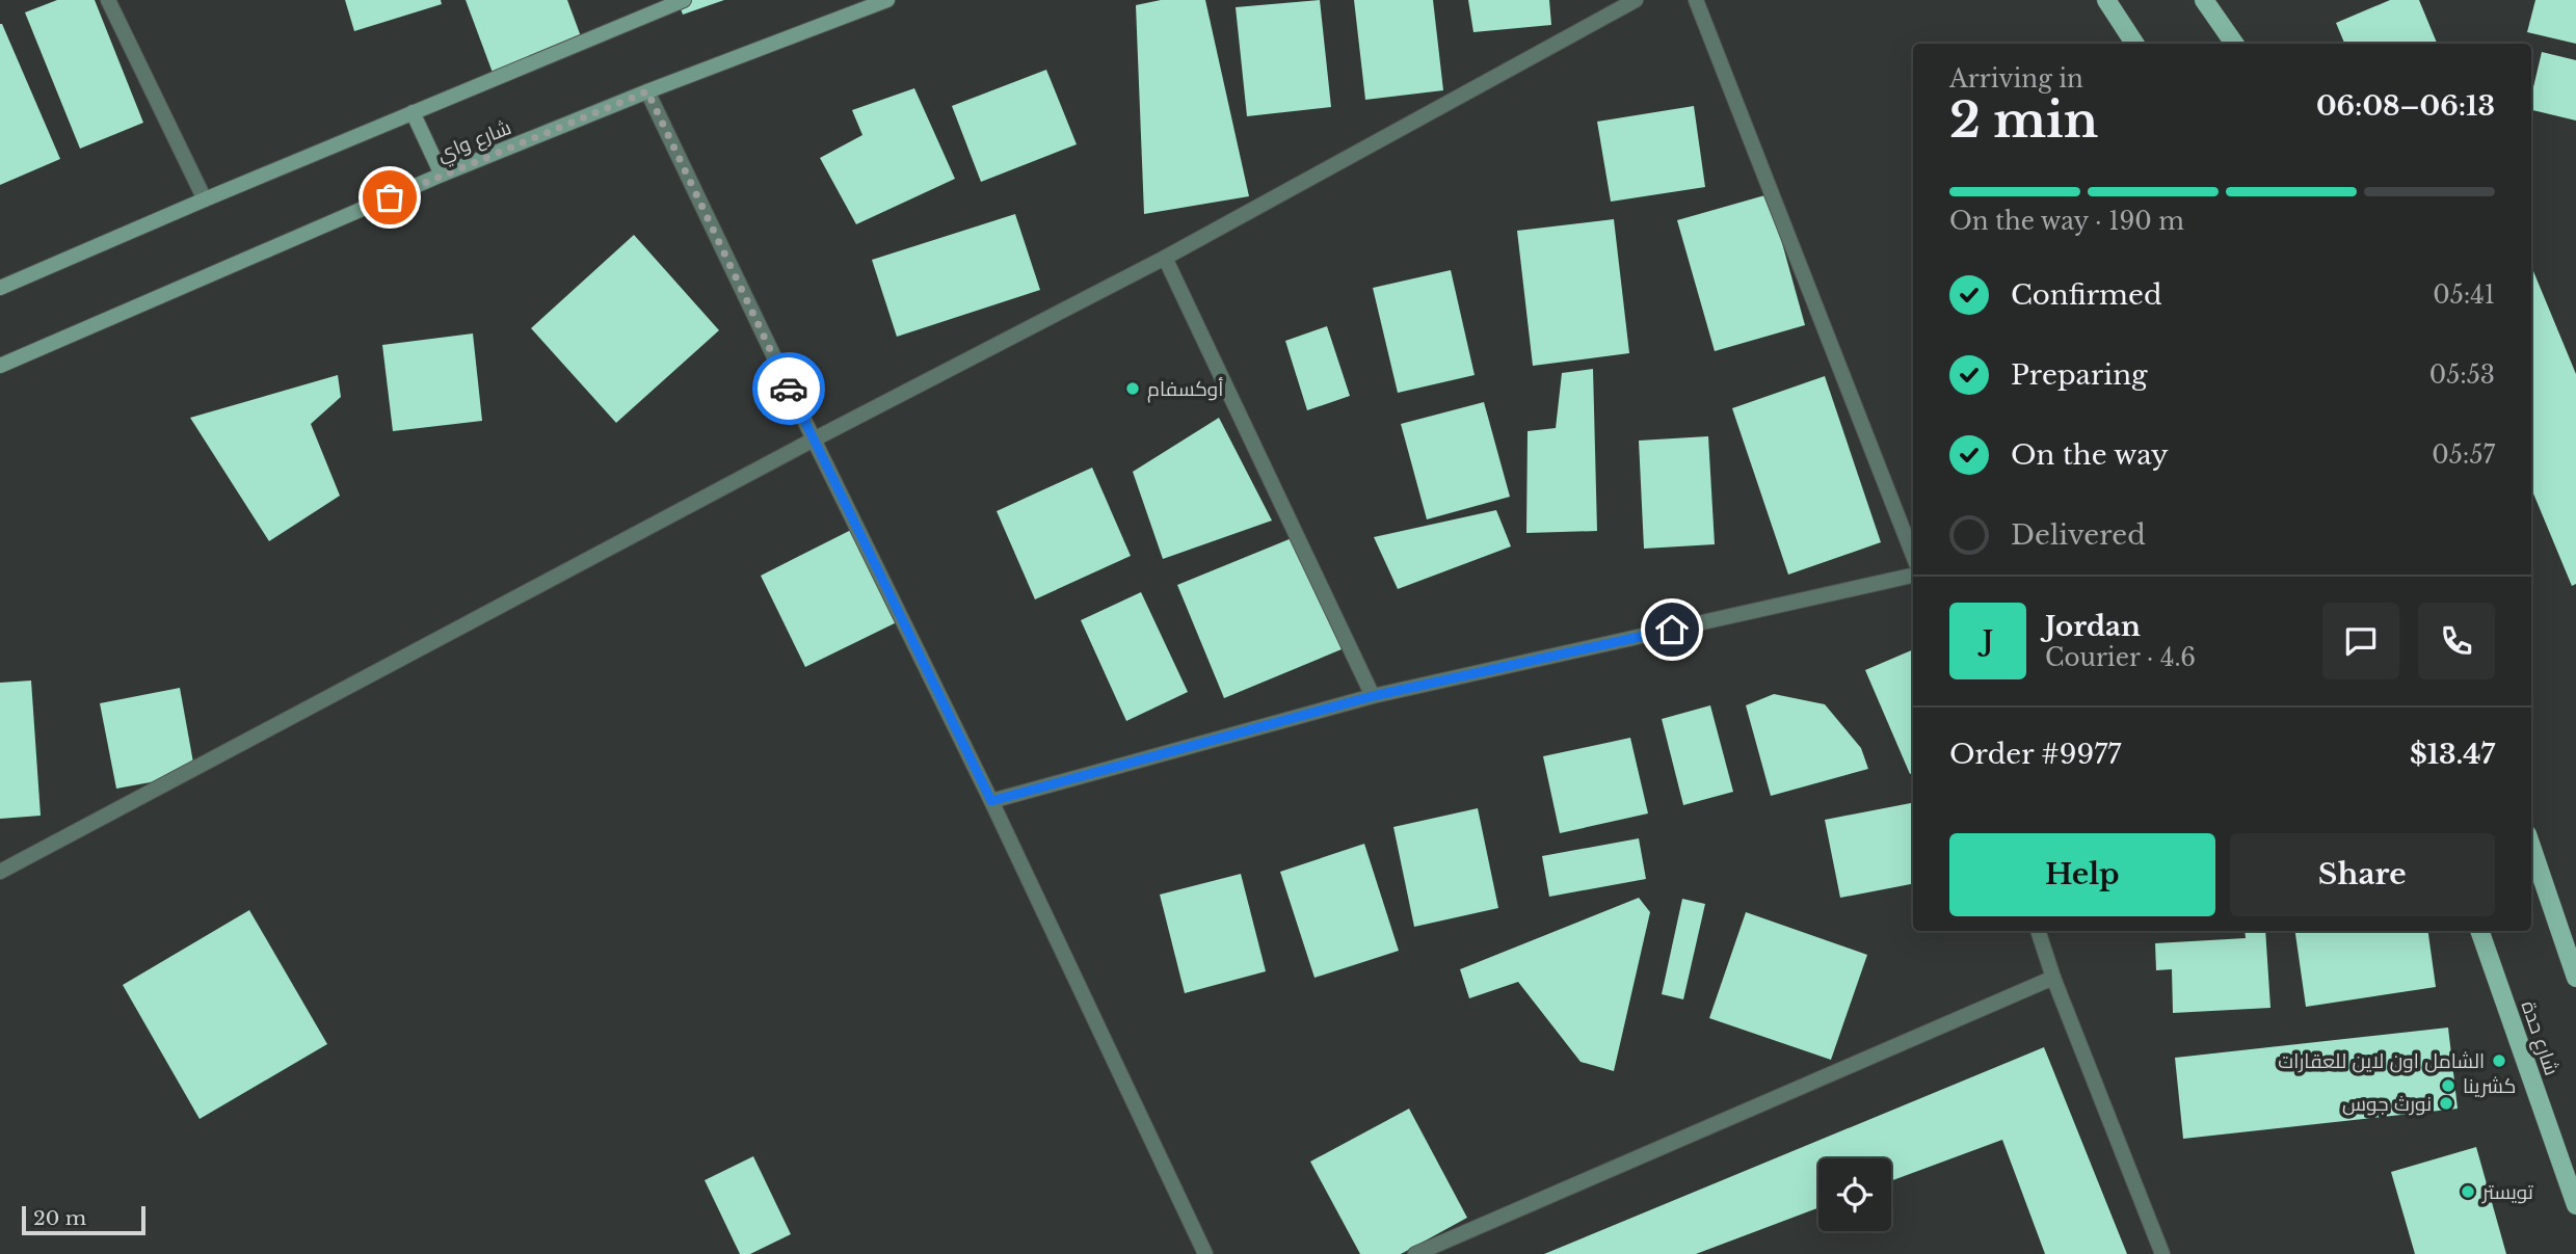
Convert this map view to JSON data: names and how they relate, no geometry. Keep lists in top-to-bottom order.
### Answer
{
  "streets": {
    "main road": ["شارع حدة"],
    "street": ["شارع واي"]
  },
  "places": [
    "أوكسفام",
    "الشامل اون لاين للعقارات",
    "كشرينا",
    "نورث جوس",
    "تويستر"
  ],
  "scale_bar": "20 m",
  "page": {
    "heading": ["2 min", "Arriving in", "06:08–06:13"],
    "panel": [
      "Jordan",
      "Courier · 4.6",
      "Order #9977",
      "$13.47"
    ],
    "bar": "On the way · 190 m",
    "list": [
      ["Confirmed", "05:41"],
      ["Preparing", "05:53"],
      ["On the way", "05:57"],
      "Delivered"
    ],
    "round": "J",
    "buttons": ["Help", "Share"],
    "scale": "20 m"
  }
}
